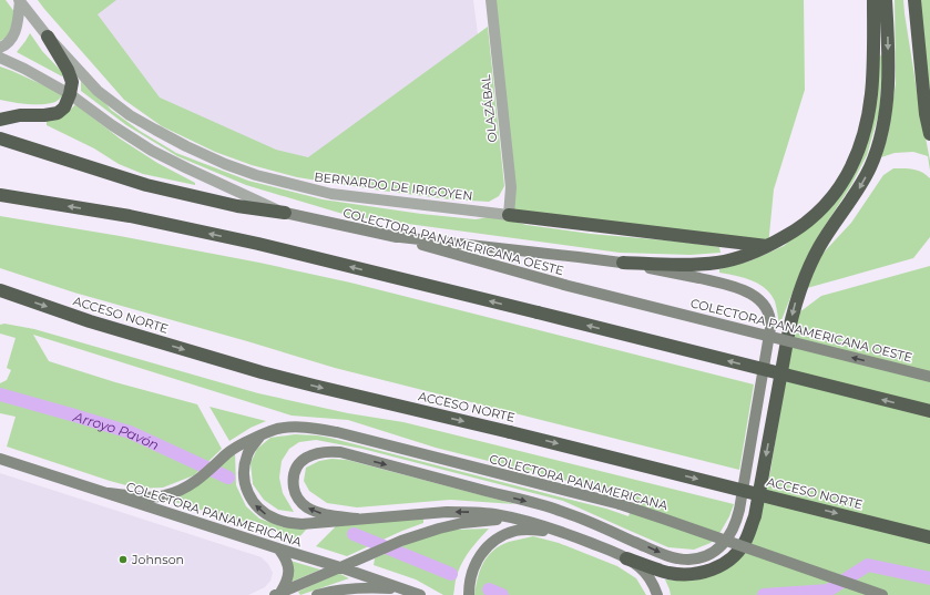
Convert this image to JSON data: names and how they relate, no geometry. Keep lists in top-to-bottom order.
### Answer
{
  "streets": {
    "highway": ["ACCESO NORTE"],
    "main road": ["COLECTORA PANAMERICANA OESTE", "COLECTORA PANAMERICANA"],
    "street": ["OLAZÁBAL", "BERNARDO DE IRIGOYEN"]
  },
  "crossings": [
    ["OLAZÁBAL", "BERNARDO DE IRIGOYEN"]
  ],
  "one_way": ["COLECTORA PANAMERICANA OESTE", "ACCESO NORTE"],
  "water": ["Arroyo Pavón"],
  "places": ["Johnson"]
}
